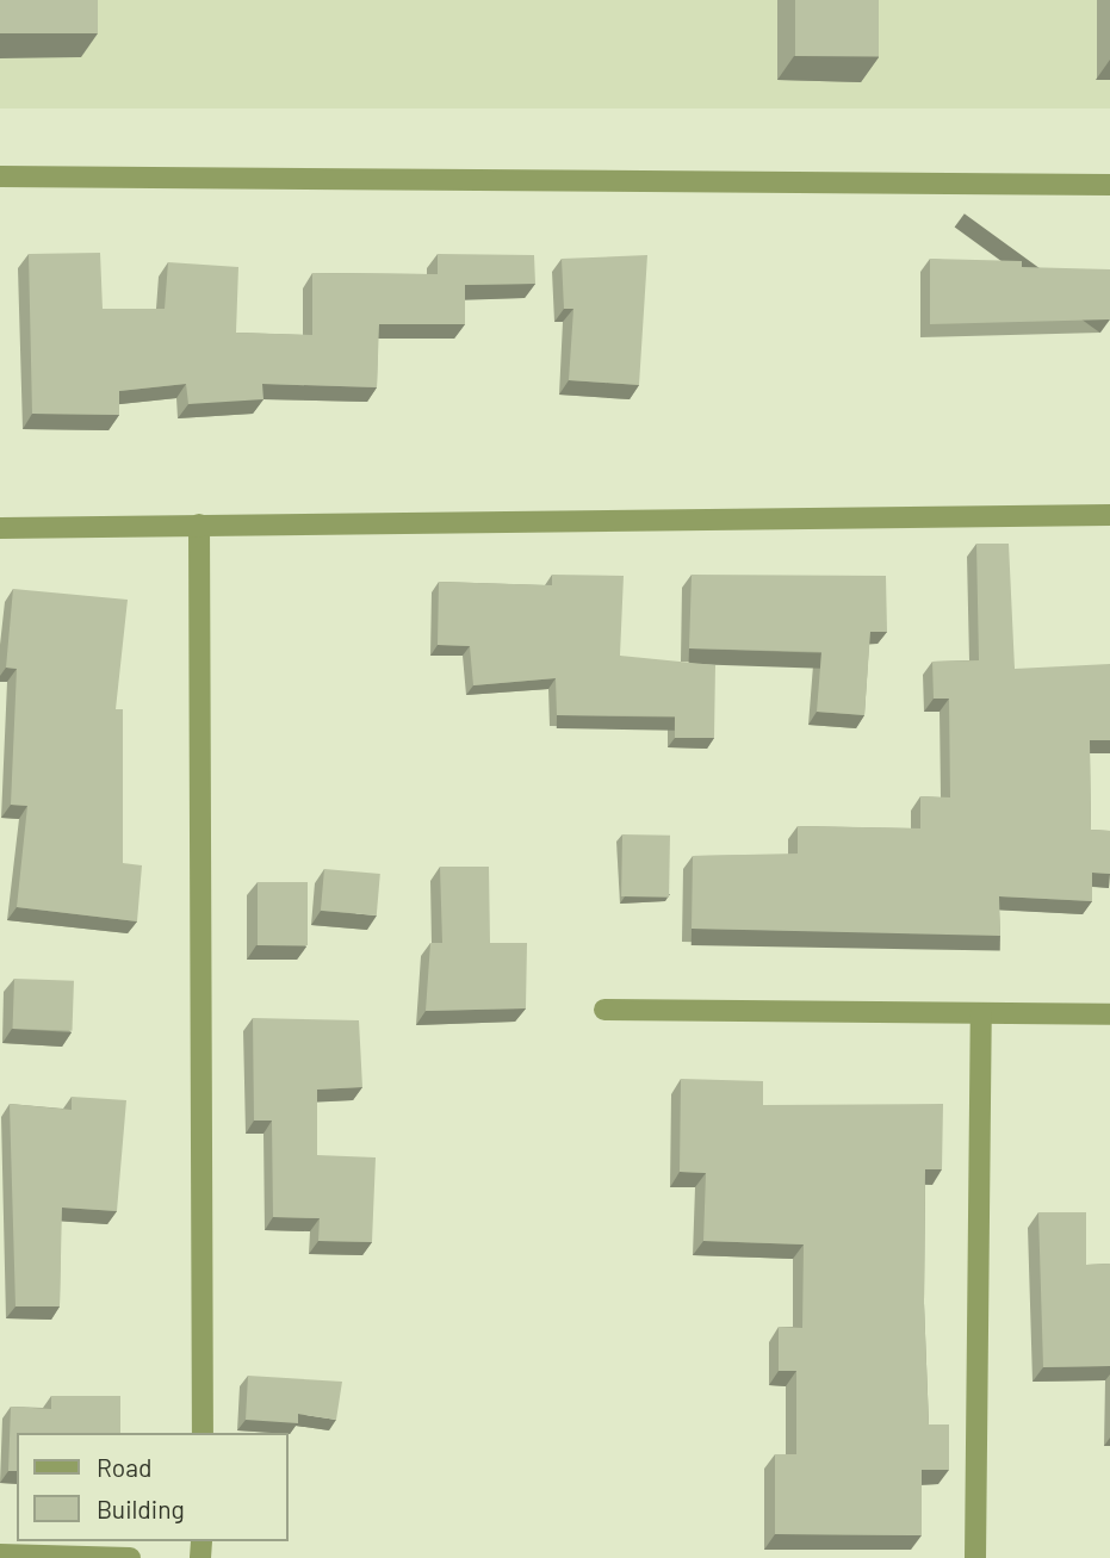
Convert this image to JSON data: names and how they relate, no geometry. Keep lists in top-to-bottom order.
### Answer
{
  "legend": ["Road", "Building"]
}
